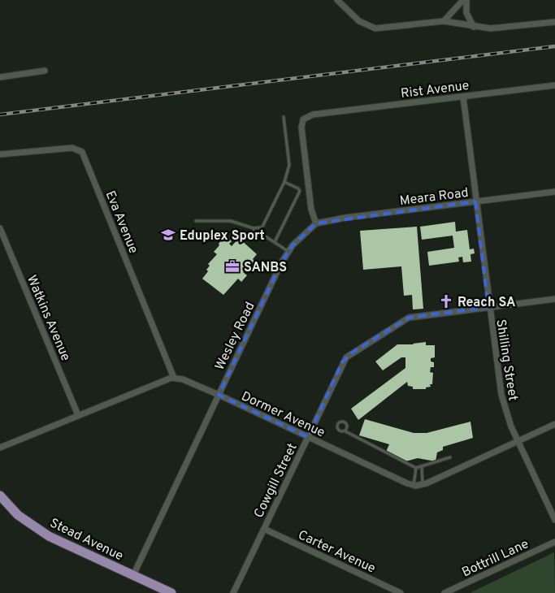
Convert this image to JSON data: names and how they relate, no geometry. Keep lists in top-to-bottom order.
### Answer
{
  "streets": {
    "main road": ["Stead Avenue"],
    "street": [
      "Rist Avenue",
      "Meara Road",
      "Eva Avenue",
      "Watkins Avenue",
      "Wesley Road",
      "Shilling Street",
      "Dormer Avenue",
      "Cowgill Street",
      "Carter Avenue",
      "Bottrill Lane"
    ]
  },
  "crossings": [
    ["Rist Avenue", "Meara Road"],
    ["Rist Avenue", "Wesley Road"],
    ["Rist Avenue", "Shilling Street"],
    ["Meara Road", "Wesley Road"],
    ["Meara Road", "Shilling Street"],
    ["Eva Avenue", "Dormer Avenue"],
    ["Wesley Road", "Dormer Avenue"],
    ["Wesley Road", "Stead Avenue"],
    ["Shilling Street", "Dormer Avenue"],
    ["Shilling Street", "Cowgill Street"],
    ["Dormer Avenue", "Cowgill Street"],
    ["Cowgill Street", "Carter Avenue"]
  ],
  "places": {
    "school or university": ["Eduplex Sport"],
    "office": ["SANBS"],
    "church": ["Reach SA"]
  }
}
